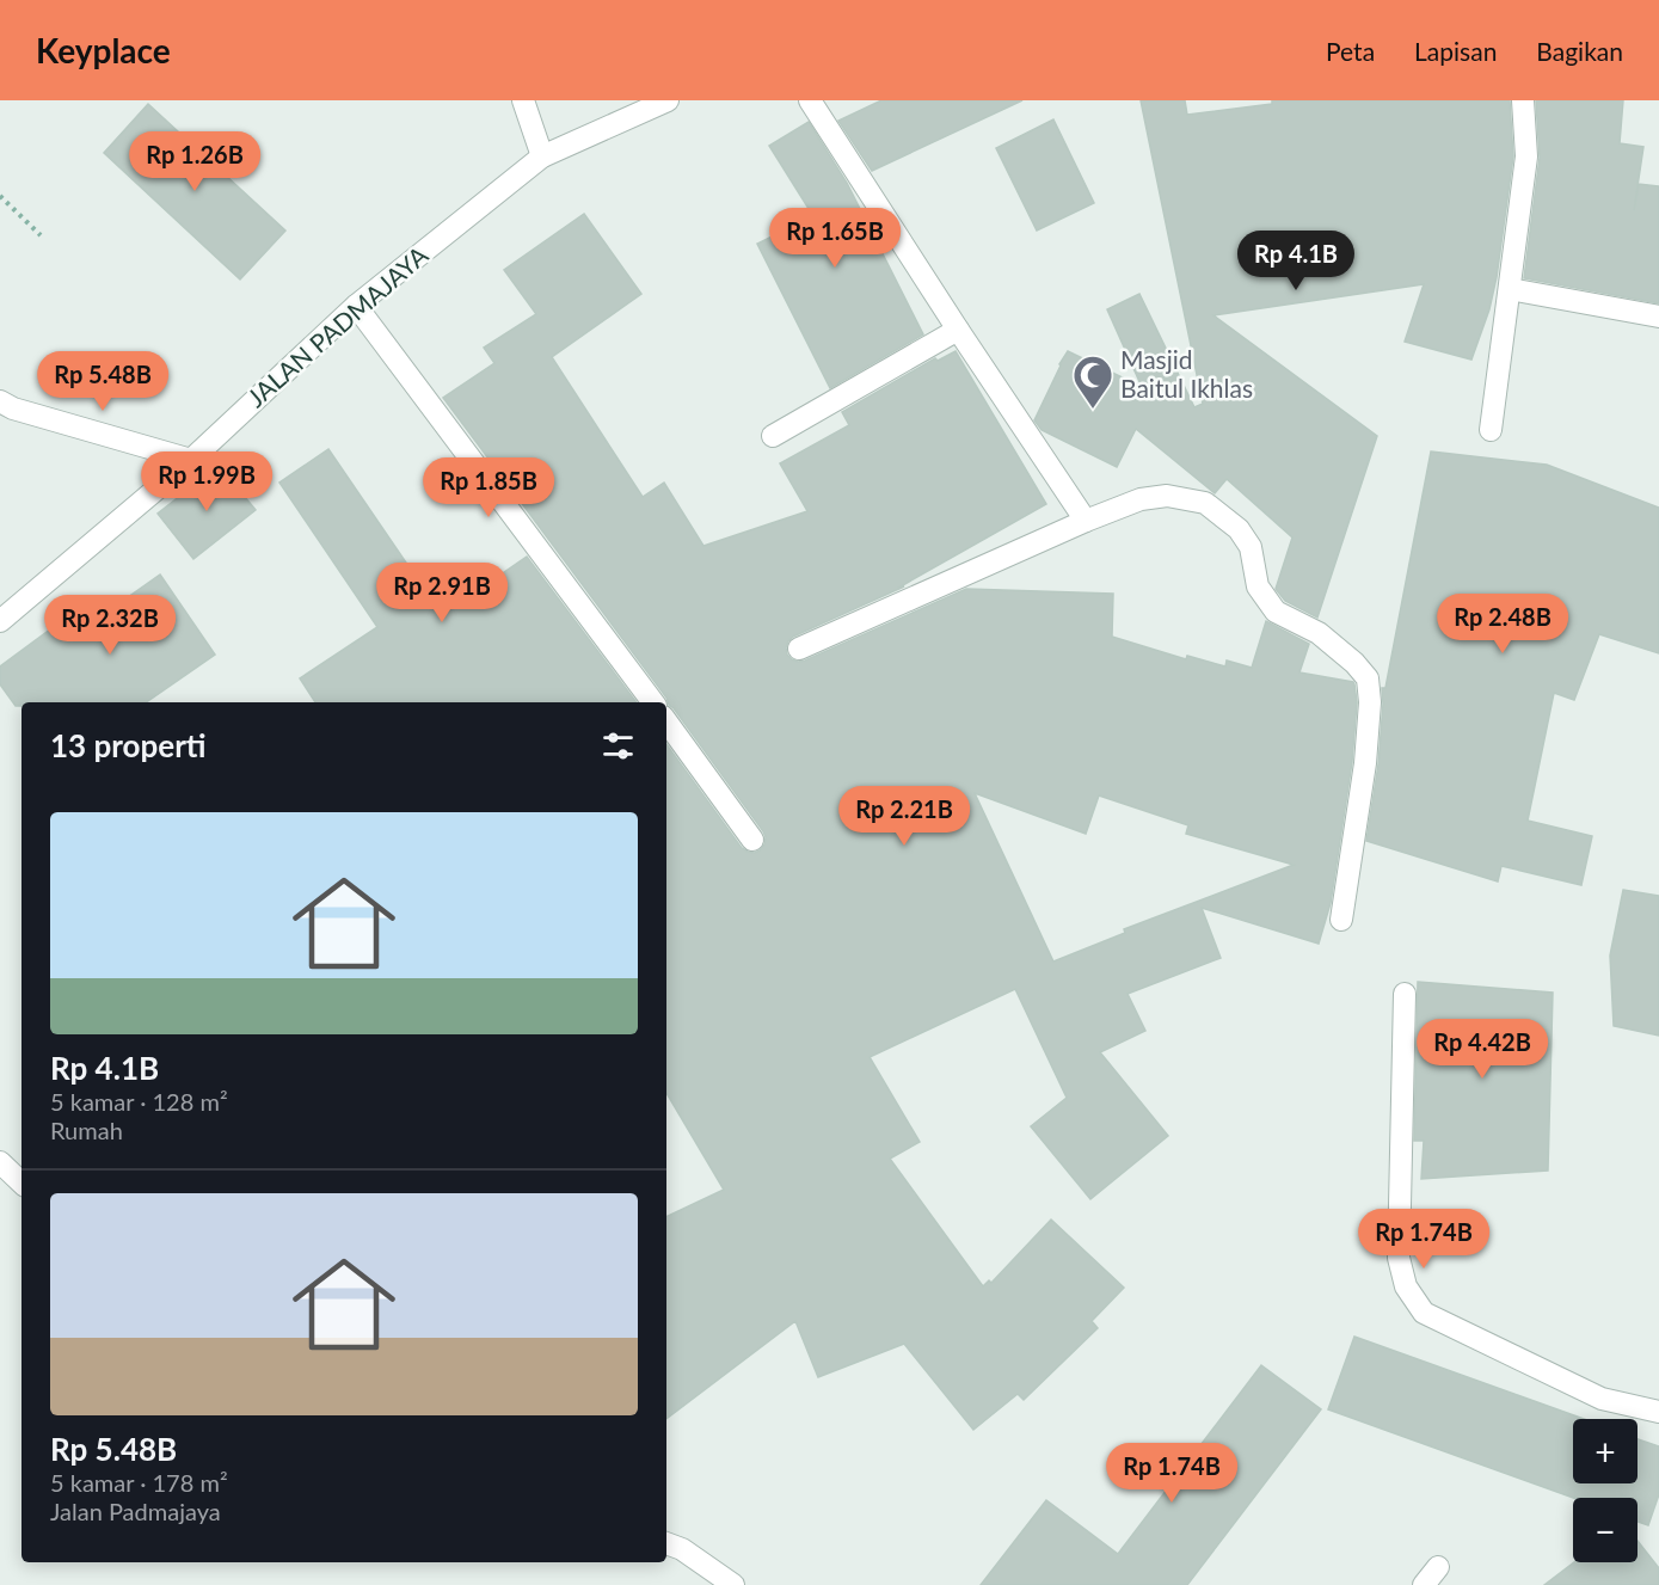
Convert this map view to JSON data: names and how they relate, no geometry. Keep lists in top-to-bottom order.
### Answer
{
  "streets": {
    "street": ["JALAN PADMAJAYA"]
  },
  "places": {
    "mosque": ["Masjid Baitul Ikhlas"]
  },
  "page": {
    "header": "Keyplace",
    "nav": ["Peta", "Lapisan", "Bagikan"],
    "price": [
      "Rp 1.26B",
      "Rp 1.65B",
      "Rp 4.1B",
      "Rp 5.48B",
      "Rp 1.99B",
      "Rp 1.85B",
      "Rp 2.91B",
      "Rp 2.48B",
      "Rp 2.32B",
      "Rp 2.21B",
      "Rp 4.42B",
      "Rp 1.74B",
      "Rp 1.74B"
    ],
    "heading": "13 properti",
    "list": [
      {
        "name": "Rp 4.1B",
        "note": "5 kamar · 128 m² · Rumah"
      },
      {
        "name": "Rp 5.48B",
        "note": "5 kamar · 178 m² · Jalan Padmajaya"
      }
    ],
    "map_buttons": ["+", "−"]
  }
}
